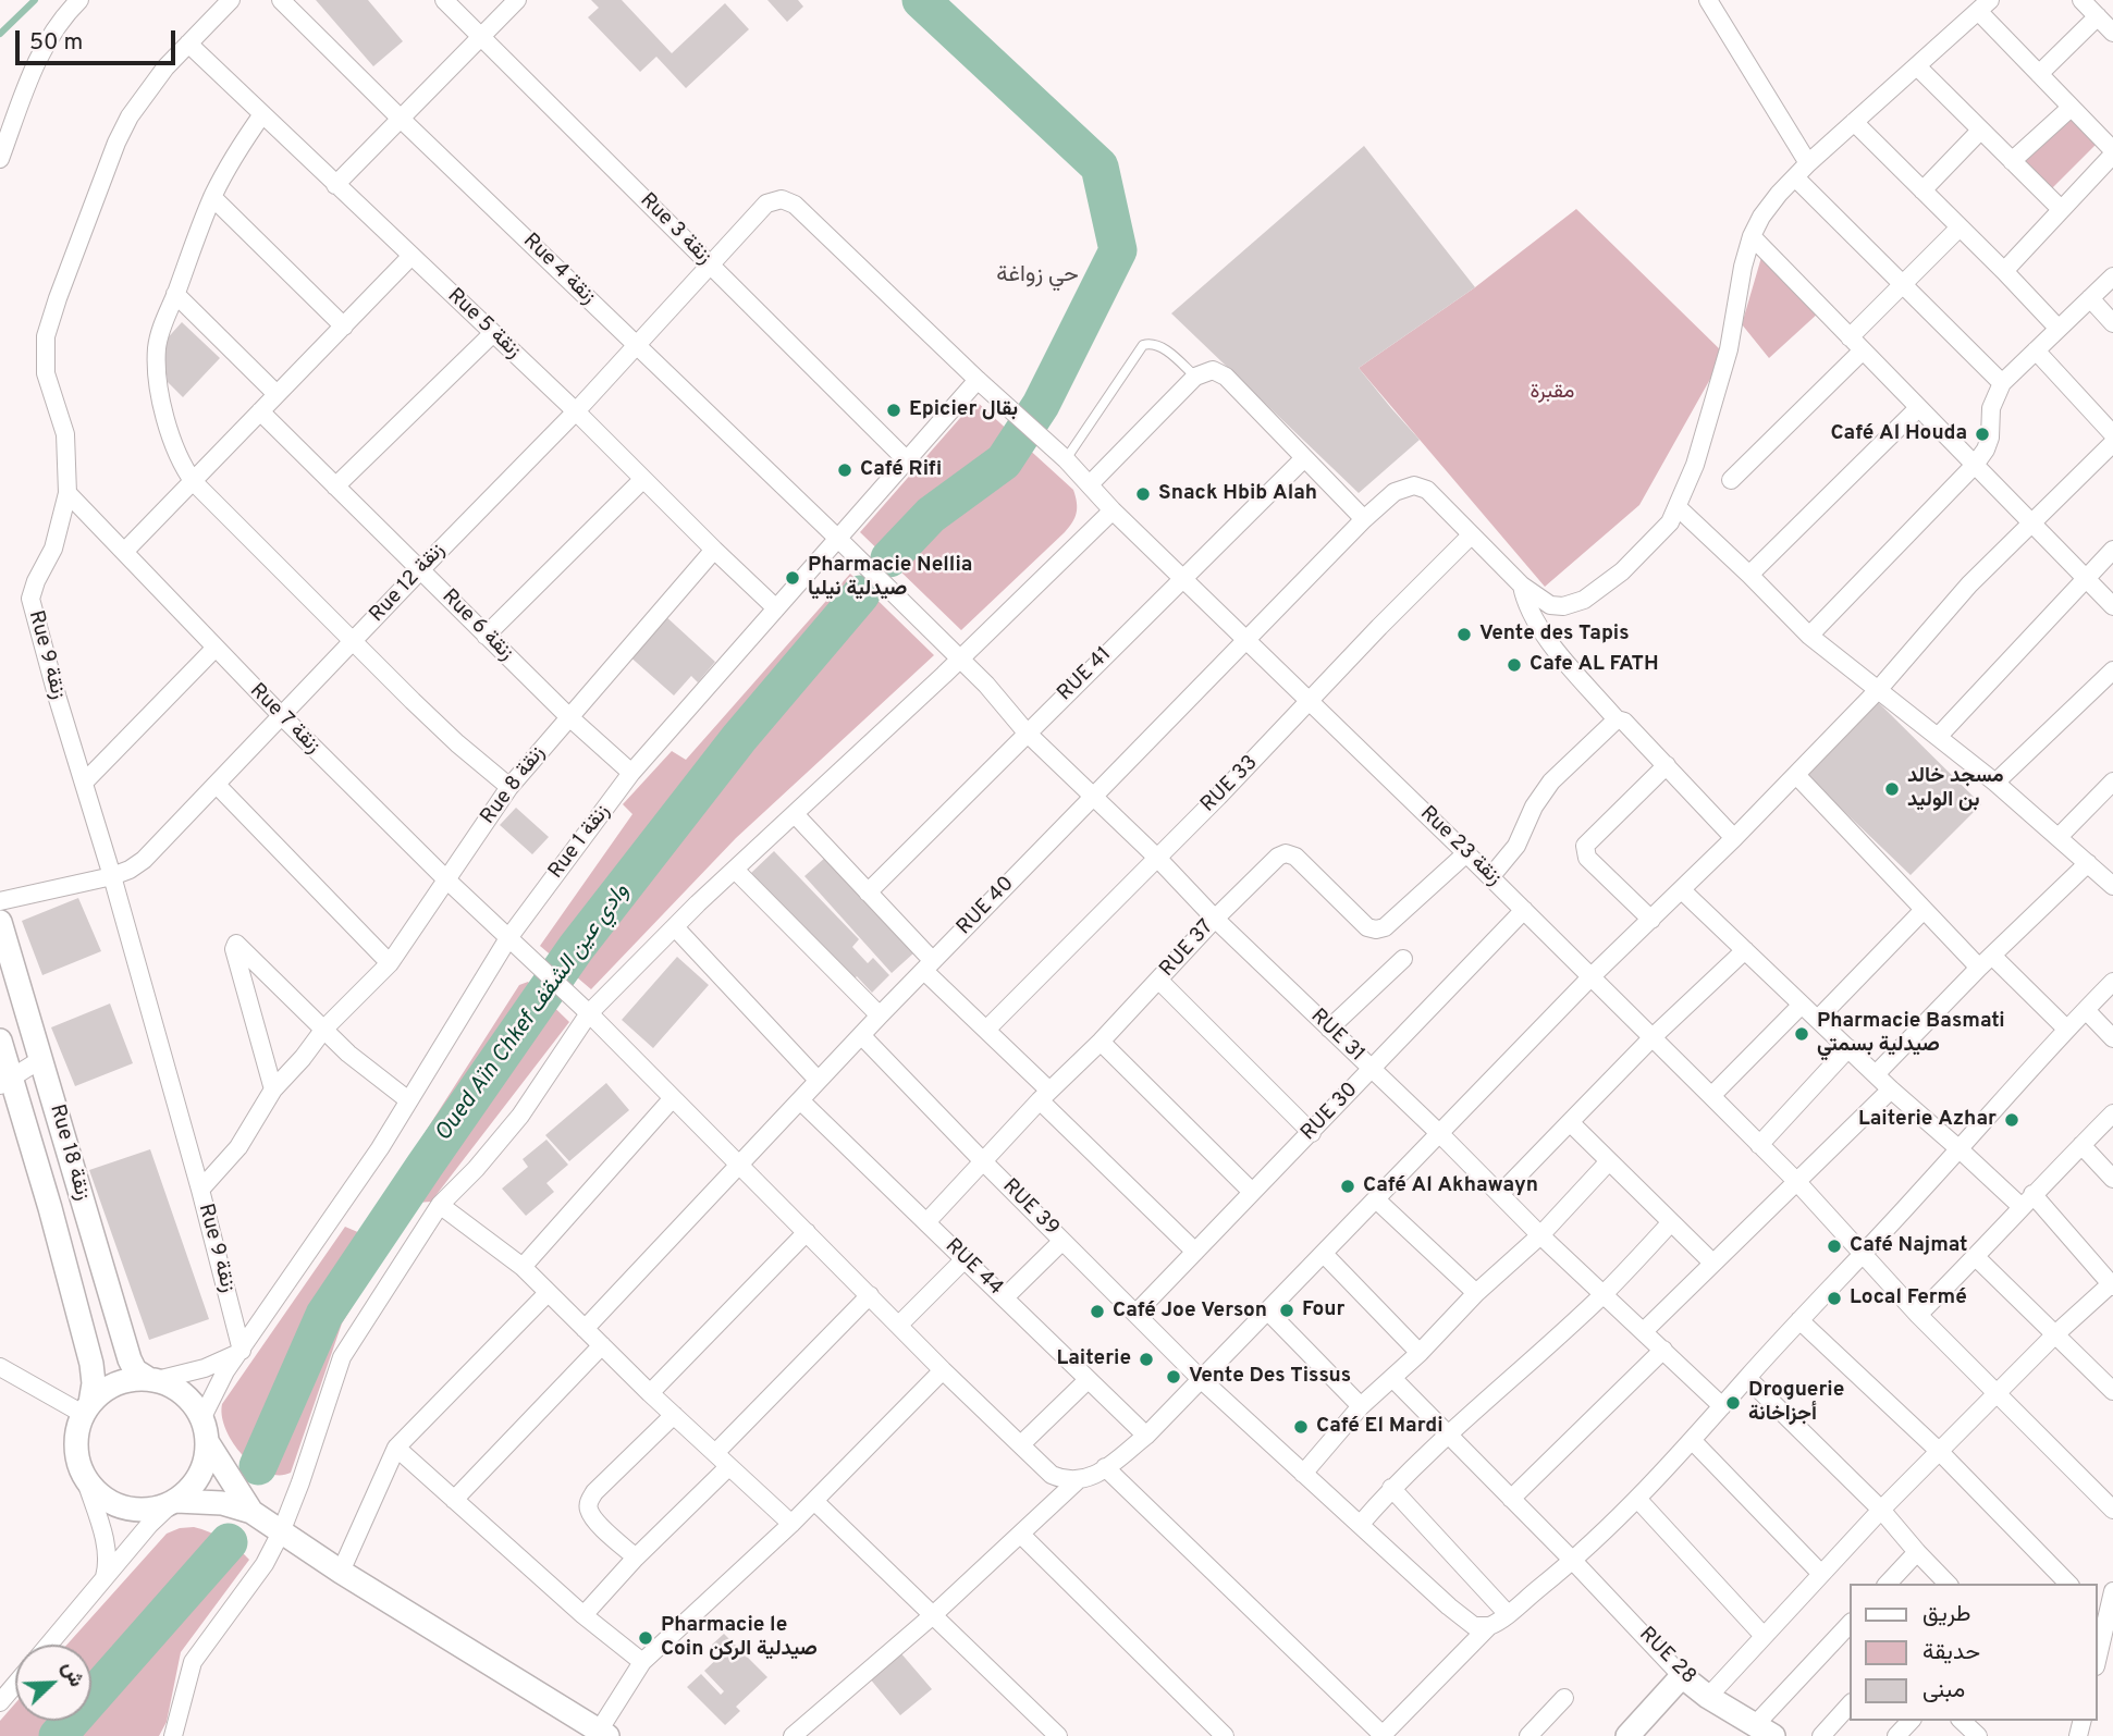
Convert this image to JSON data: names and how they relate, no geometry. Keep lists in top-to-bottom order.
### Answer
{
  "streets": {
    "street": [
      "Rue 3 زنقة",
      "Rue 4 زنقة",
      "Rue 5 زنقة",
      "Rue 12 زنقة",
      "Rue 6 زنقة",
      "Rue 9 زنقة",
      "RUE 41",
      "Rue 7 زنقة",
      "RUE 33",
      "Rue 8 زنقة",
      "Rue 1 زنقة",
      "Rue 23 زنقة",
      "RUE 40",
      "RUE 37",
      "RUE 31",
      "RUE 30",
      "Rue 18 زنقة",
      "RUE 39",
      "RUE 44",
      "RUE 28"
    ]
  },
  "crossings": [
    ["Rue 3 زنقة", "Rue 12 زنقة"],
    ["Rue 3 زنقة", "Rue 1 زنقة"],
    ["Rue 4 زنقة", "Rue 12 زنقة"],
    ["Rue 4 زنقة", "Rue 1 زنقة"],
    ["Rue 4 زنقة", "RUE 31"],
    ["Rue 5 زنقة", "Rue 12 زنقة"],
    ["Rue 5 زنقة", "Rue 9 زنقة"],
    ["Rue 5 زنقة", "Rue 8 زنقة"],
    ["Rue 5 زنقة", "Rue 1 زنقة"],
    ["Rue 12 زنقة", "Rue 6 زنقة"],
    ["Rue 12 زنقة", "Rue 9 زنقة"],
    ["Rue 12 زنقة", "Rue 7 زنقة"],
    ["Rue 12 زنقة", "Rue 23 زنقة"],
    ["Rue 6 زنقة", "Rue 8 زنقة"],
    ["Rue 6 زنقة", "Rue 1 زنقة"],
    ["Rue 9 زنقة", "Rue 7 زنقة"],
    ["Rue 9 زنقة", "Rue 8 زنقة"],
    ["Rue 9 زنقة", "Rue 1 زنقة"],
    ["RUE 41", "Rue 23 زنقة"],
    ["RUE 41", "RUE 31"],
    ["Rue 7 زنقة", "Rue 8 زنقة"],
    ["Rue 7 زنقة", "Rue 1 زنقة"],
    ["Rue 7 زنقة", "RUE 40"],
    ["RUE 33", "Rue 23 زنقة"],
    ["RUE 33", "RUE 40"],
    ["RUE 33", "RUE 31"],
    ["Rue 1 زنقة", "Rue 23 زنقة"],
    ["Rue 1 زنقة", "Rue 18 زنقة"],
    ["Rue 23 زنقة", "RUE 40"],
    ["Rue 23 زنقة", "RUE 37"],
    ["Rue 23 زنقة", "RUE 30"],
    ["RUE 40", "RUE 31"],
    ["RUE 40", "RUE 39"],
    ["RUE 40", "RUE 44"],
    ["RUE 37", "RUE 31"],
    ["RUE 37", "RUE 39"],
    ["RUE 37", "RUE 44"],
    ["RUE 31", "RUE 30"],
    ["RUE 30", "RUE 39"]
  ],
  "districts": ["حي زواغة"],
  "water": ["Oued Aïn Chkef وادي عين الشقف"],
  "parks": ["مقبرة"],
  "places": [
    "Epicier بقال",
    "Café Al Houda",
    "Café Rifi",
    "Snack Hbib Alah",
    "Pharmacie Nellia صيدلية نيليا",
    "Vente des Tapis",
    "Cafe AL FATH",
    "مسجد خالد بن الوليد",
    "Pharmacie Basmati صيدلية بسمتي",
    "Laiterie Azhar",
    "Café Al Akhawayn",
    "Café Najmat",
    "Local Fermé",
    "Four",
    "Café Joe Verson",
    "Laiterie",
    "Vente Des Tissus",
    "Droguerie أجزاخانة",
    "Café El Mardi",
    "Pharmacie le Coin صيدلية الركن"
  ],
  "legend": ["طريق", "حديقة", "مبنى"],
  "scale_bar": "50 m",
  "north": "top right"
}
